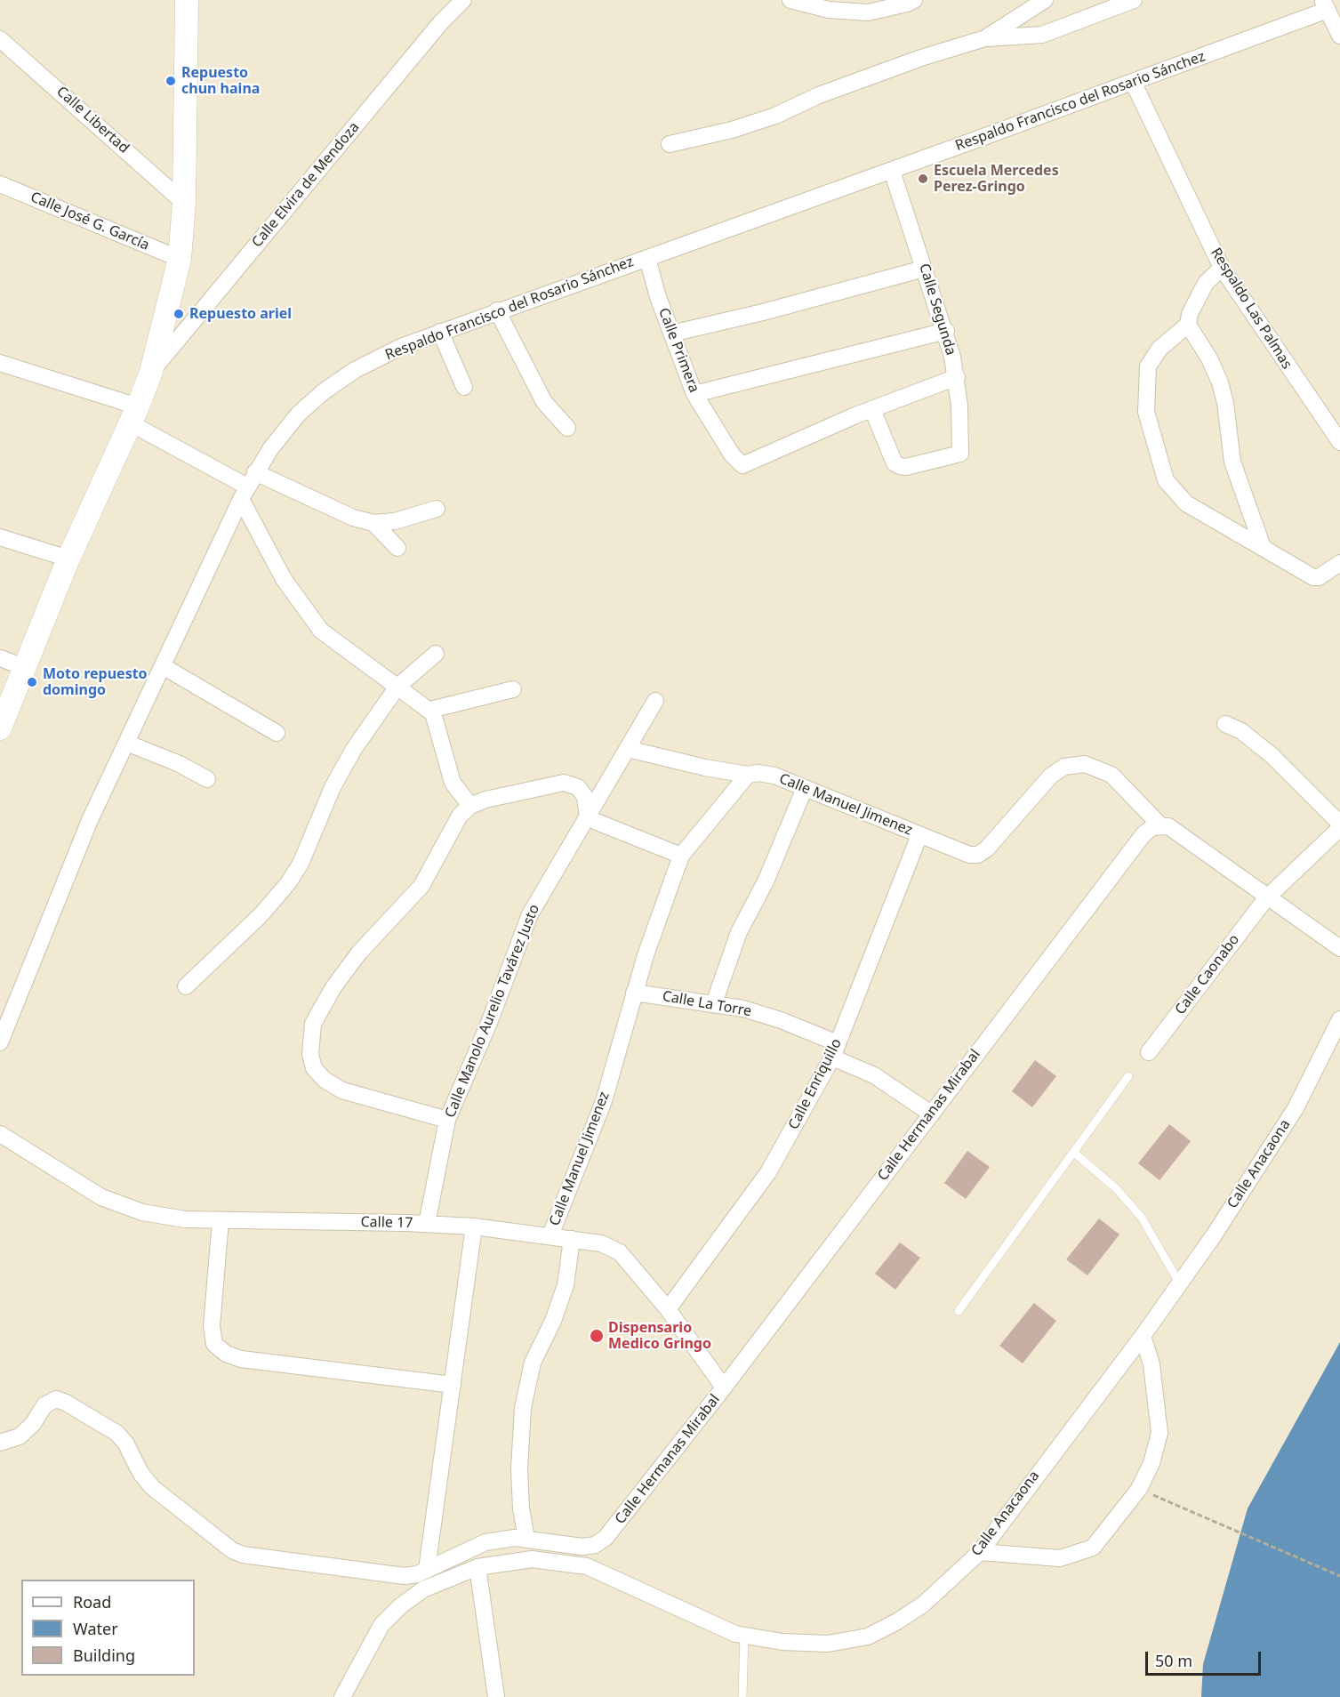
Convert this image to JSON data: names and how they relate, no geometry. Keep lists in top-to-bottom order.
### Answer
{
  "streets": {
    "street": [
      "Respaldo Francisco del Rosario Sánchez",
      "Calle Libertad",
      "Calle Elvira de Mendoza",
      "Calle José G. García",
      "Respaldo Las Palmas",
      "Calle Segunda",
      "Calle Primera",
      "Calle Manuel Jimenez",
      "Calle Caonabo",
      "Calle La Torre",
      "Calle Manolo Aurelio Tavárez Justo",
      "Calle Enriquillo",
      "Calle Hermanas Mirabal",
      "Calle Anacaona",
      "Calle 17"
    ]
  },
  "crossings": [
    ["Respaldo Francisco del Rosario Sánchez", "Respaldo Las Palmas"],
    ["Respaldo Francisco del Rosario Sánchez", "Calle Segunda"],
    ["Respaldo Francisco del Rosario Sánchez", "Calle Primera"],
    ["Calle Segunda", "Calle Primera"],
    ["Calle Manuel Jimenez", "Calle La Torre"],
    ["Calle Manuel Jimenez", "Calle Enriquillo"],
    ["Calle Manuel Jimenez", "Calle Hermanas Mirabal"],
    ["Calle Manuel Jimenez", "Calle 17"],
    ["Calle La Torre", "Calle Enriquillo"],
    ["Calle La Torre", "Calle Hermanas Mirabal"],
    ["Calle Manolo Aurelio Tavárez Justo", "Calle 17"],
    ["Calle Enriquillo", "Calle 17"],
    ["Calle Hermanas Mirabal", "Calle 17"]
  ],
  "places": [
    "Repuesto chun haina",
    "Escuela Mercedes Perez-Gringo",
    "Repuesto ariel",
    "Moto repuesto domingo",
    "Dispensario Medico Gringo"
  ],
  "legend": ["Road", "Water", "Building"],
  "scale_bar": "50 m"
}
